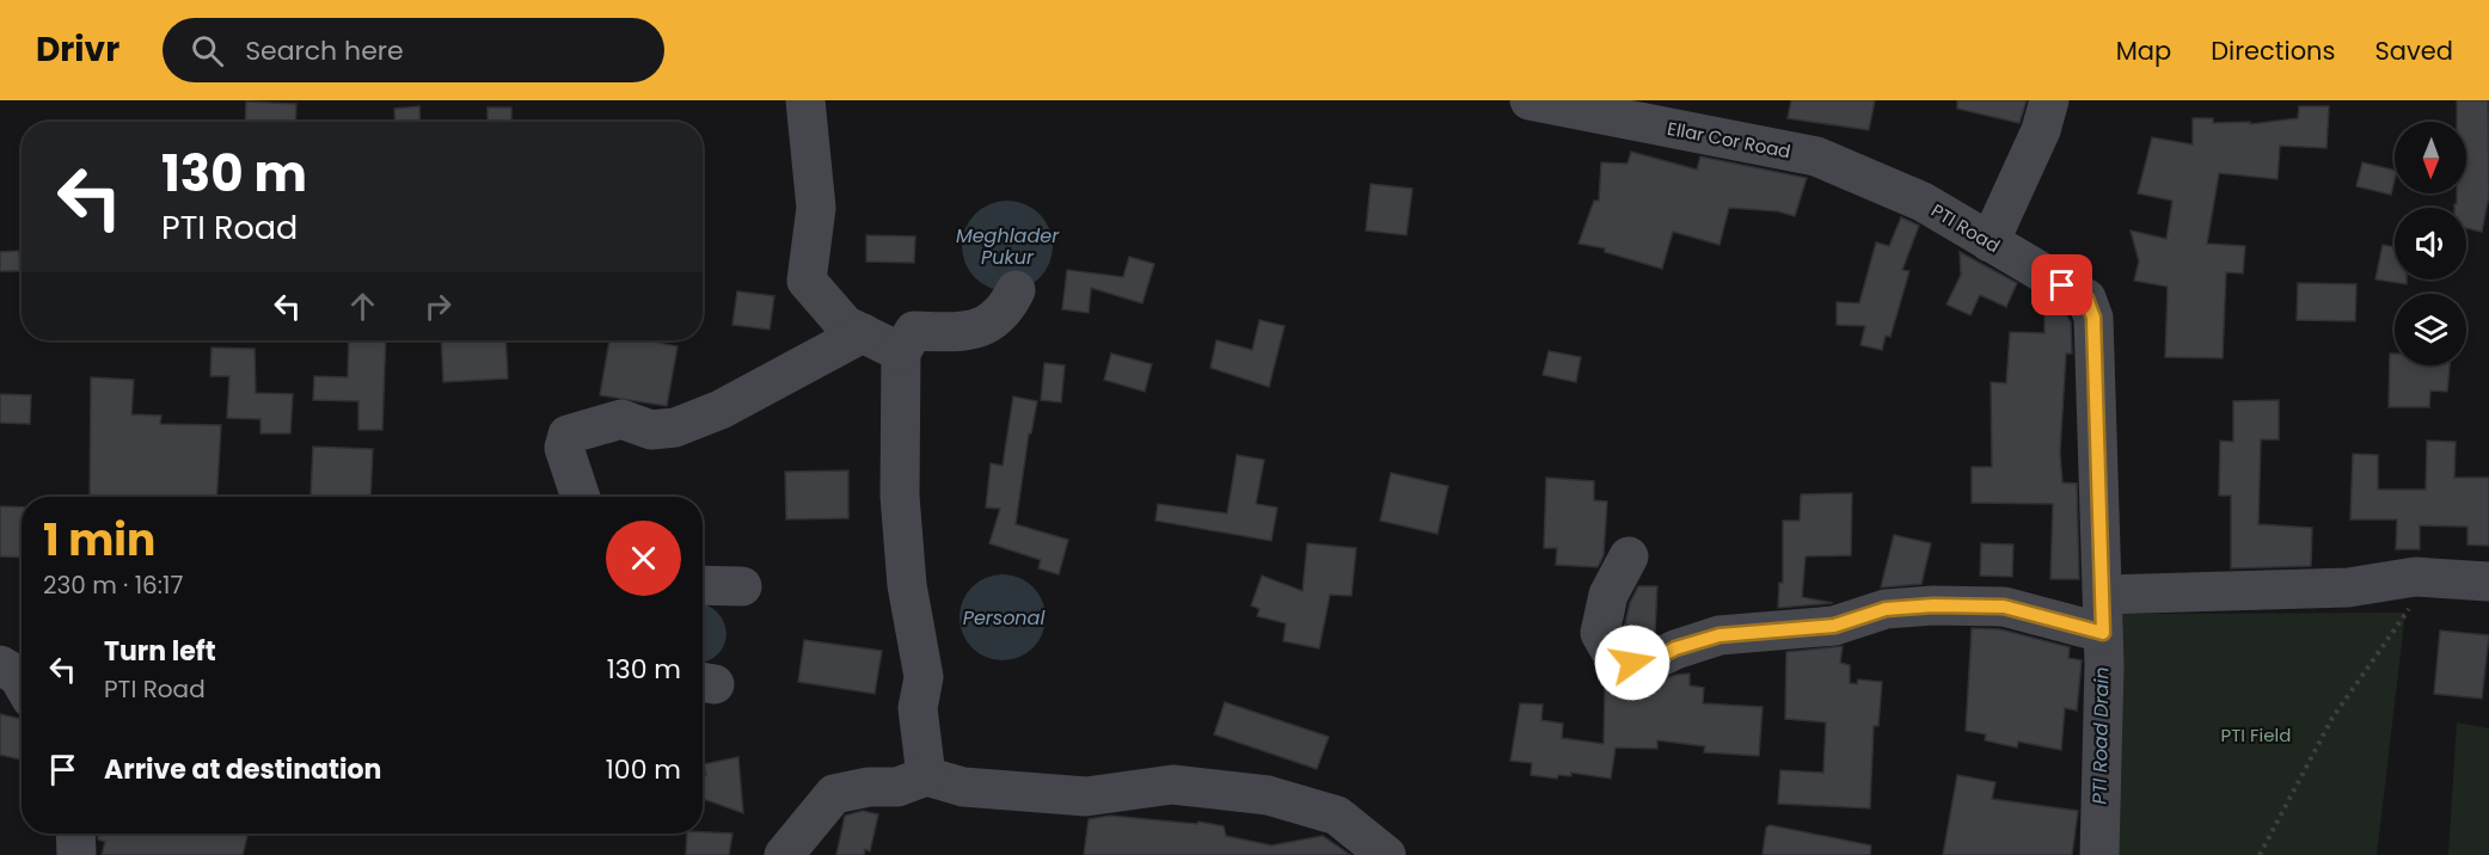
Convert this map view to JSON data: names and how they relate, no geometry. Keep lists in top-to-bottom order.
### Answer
{
  "streets": {
    "street": ["Ellar Cor Road", "PTI Road"]
  },
  "crossings": [
    ["Ellar Cor Road", "PTI Road"]
  ],
  "water": ["Meghlader Pukur", "Personal", "PTI Road Drain"],
  "parks": ["PTI Field"],
  "north": "bottom",
  "page": {
    "header": "Drivr",
    "search": "Search here",
    "nav": ["Map", "Directions", "Saved"],
    "turn": ["130 m", "PTI Road"],
    "heading": ["1 min", "230 m · 16:17"],
    "list": [
      {
        "name": "Turn left",
        "note": "PTI Road",
        "value": "130 m"
      },
      {
        "name": "Arrive at destination",
        "value": "100 m"
      }
    ]
  }
}
